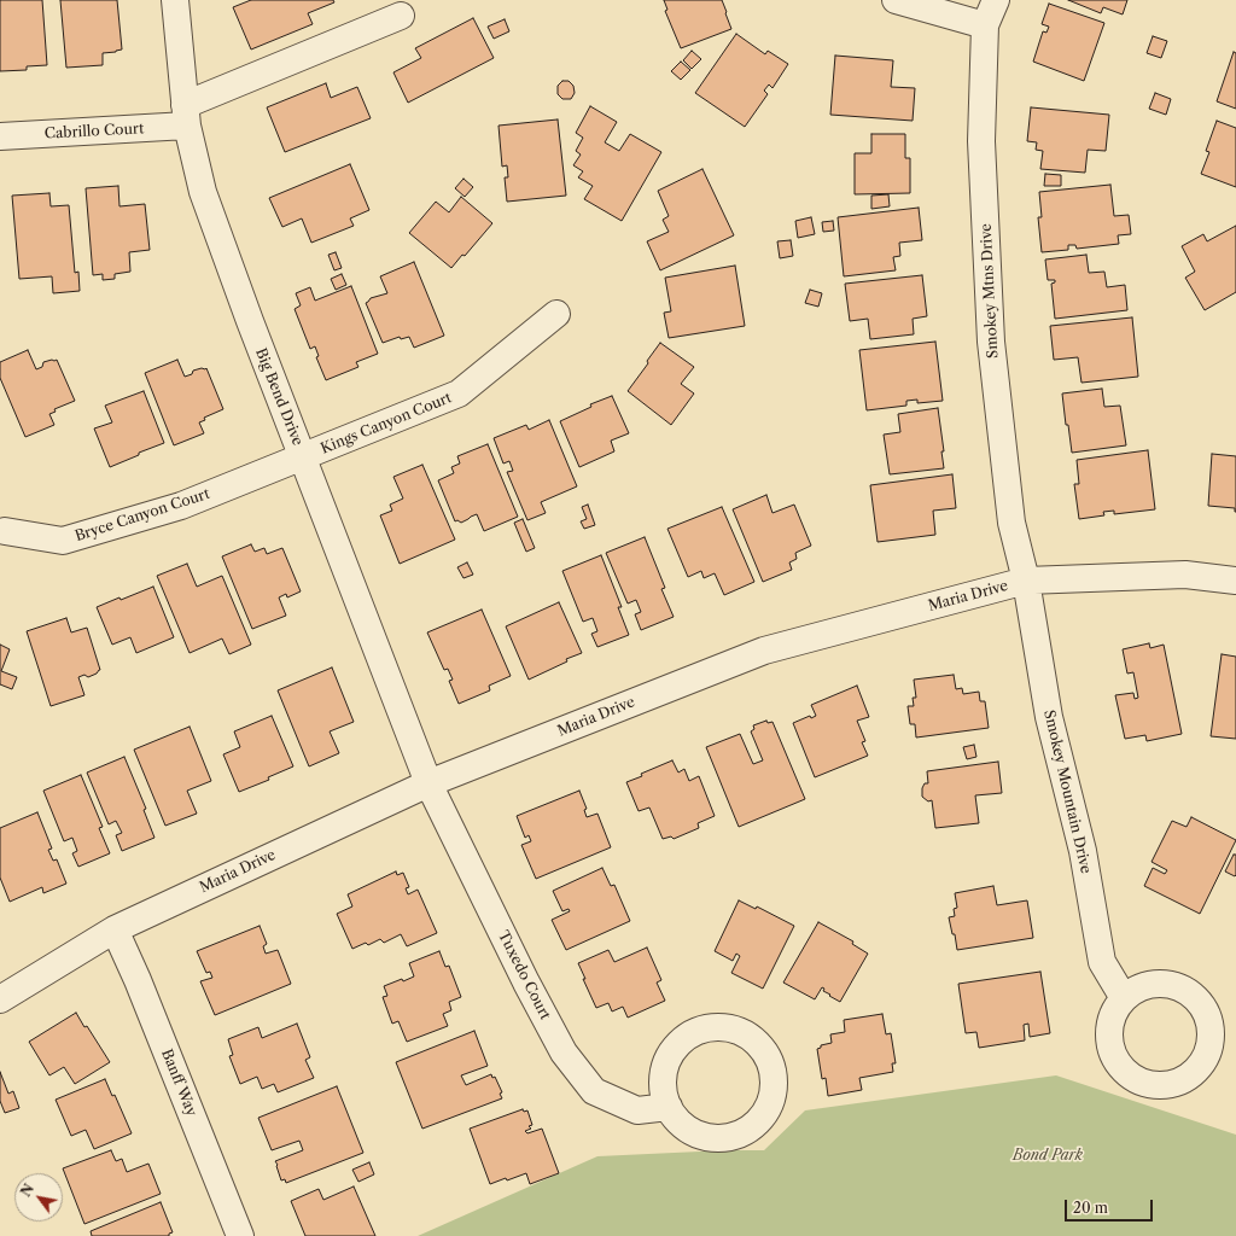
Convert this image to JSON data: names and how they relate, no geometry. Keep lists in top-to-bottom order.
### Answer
{
  "streets": {
    "street": [
      "Cabrillo Court",
      "Smokey Mtns Drive",
      "Big Bend Drive",
      "Kings Canyon Court",
      "Bryce Canyon Court",
      "Maria Drive",
      "Smokey Mountain Drive",
      "Tuxedo Court",
      "Banff Way"
    ]
  },
  "crossings": [
    ["Cabrillo Court", "Big Bend Drive"],
    ["Smokey Mtns Drive", "Maria Drive"],
    ["Smokey Mtns Drive", "Smokey Mountain Drive"],
    ["Big Bend Drive", "Kings Canyon Court"],
    ["Big Bend Drive", "Bryce Canyon Court"],
    ["Big Bend Drive", "Maria Drive"],
    ["Big Bend Drive", "Tuxedo Court"],
    ["Kings Canyon Court", "Bryce Canyon Court"],
    ["Maria Drive", "Smokey Mountain Drive"],
    ["Maria Drive", "Tuxedo Court"],
    ["Maria Drive", "Banff Way"]
  ],
  "parks": ["Bond Park"],
  "scale_bar": "20 m",
  "north": "top left"
}
